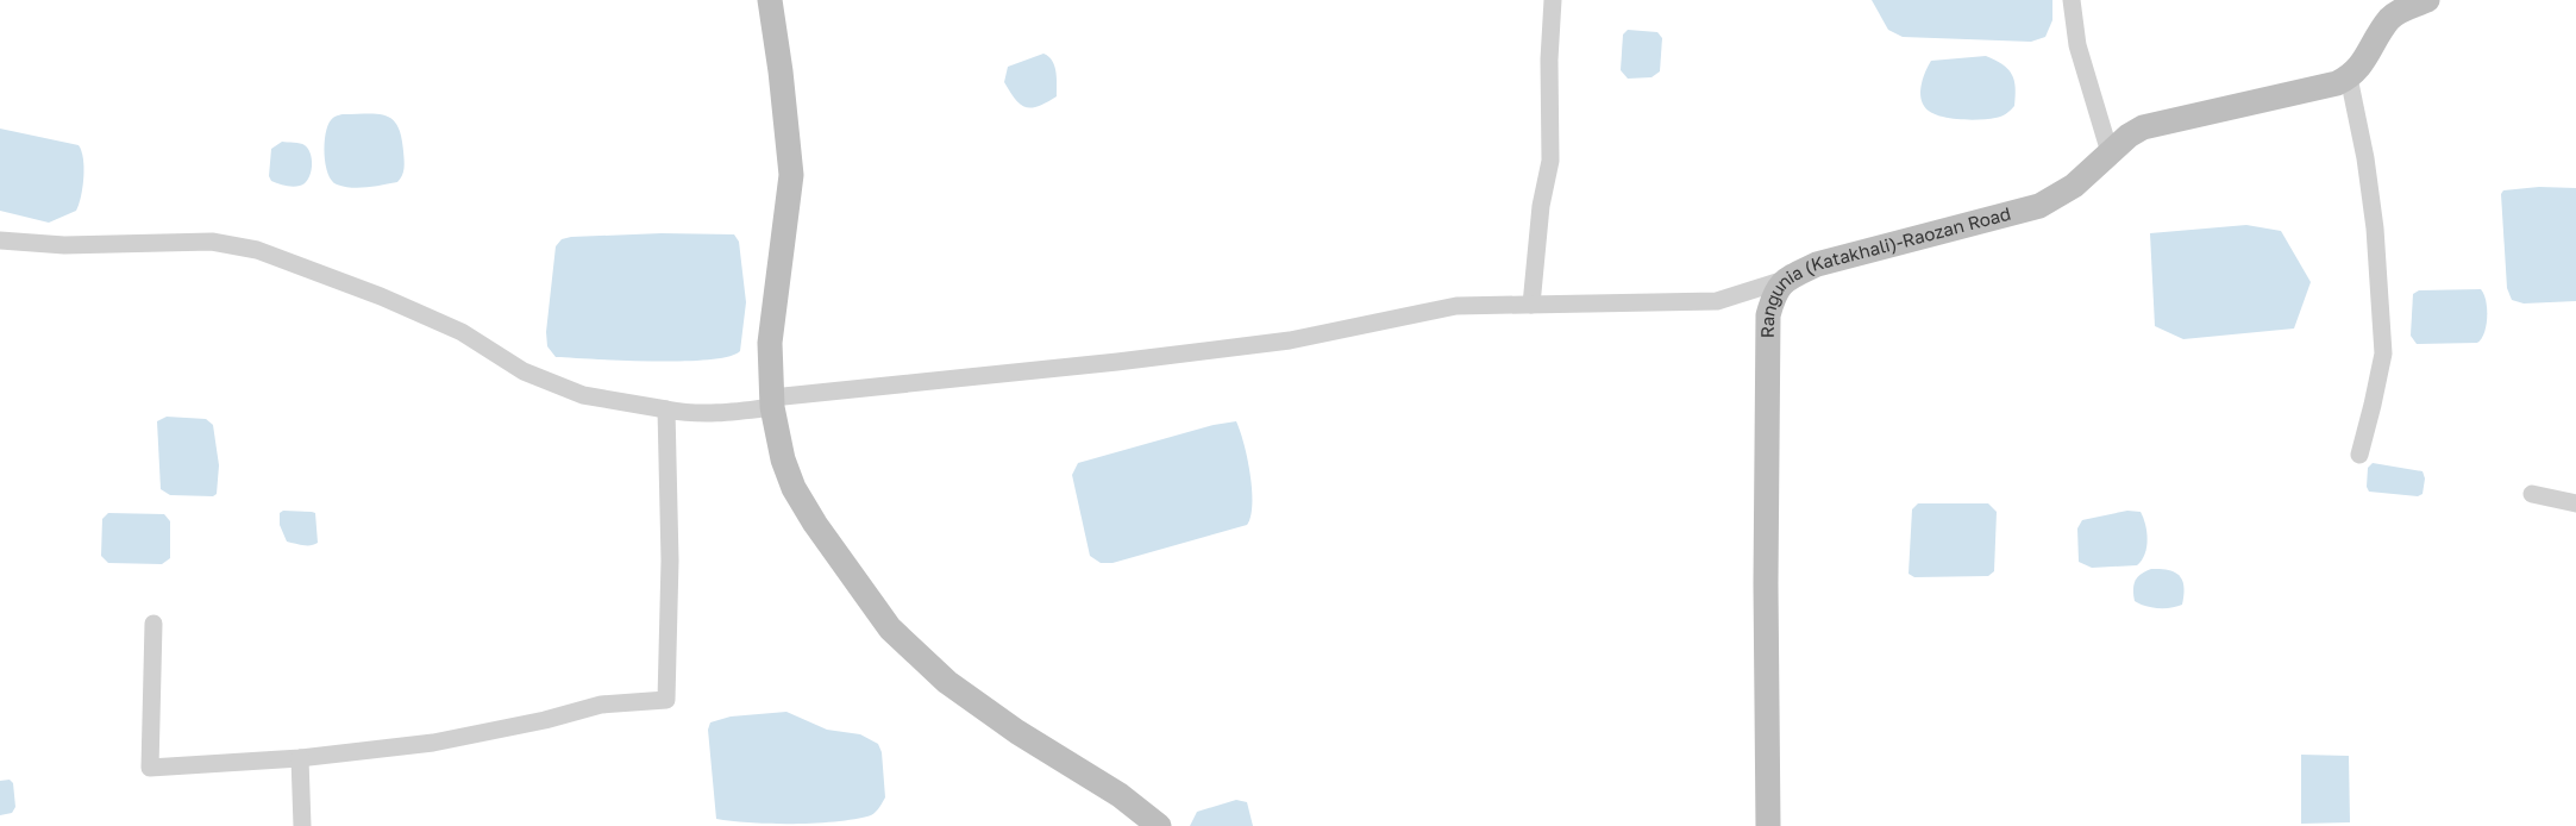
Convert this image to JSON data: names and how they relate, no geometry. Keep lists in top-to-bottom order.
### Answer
{
  "streets": {
    "main road": ["Rangunia (Katakhali)-Raozan Road"]
  }
}
